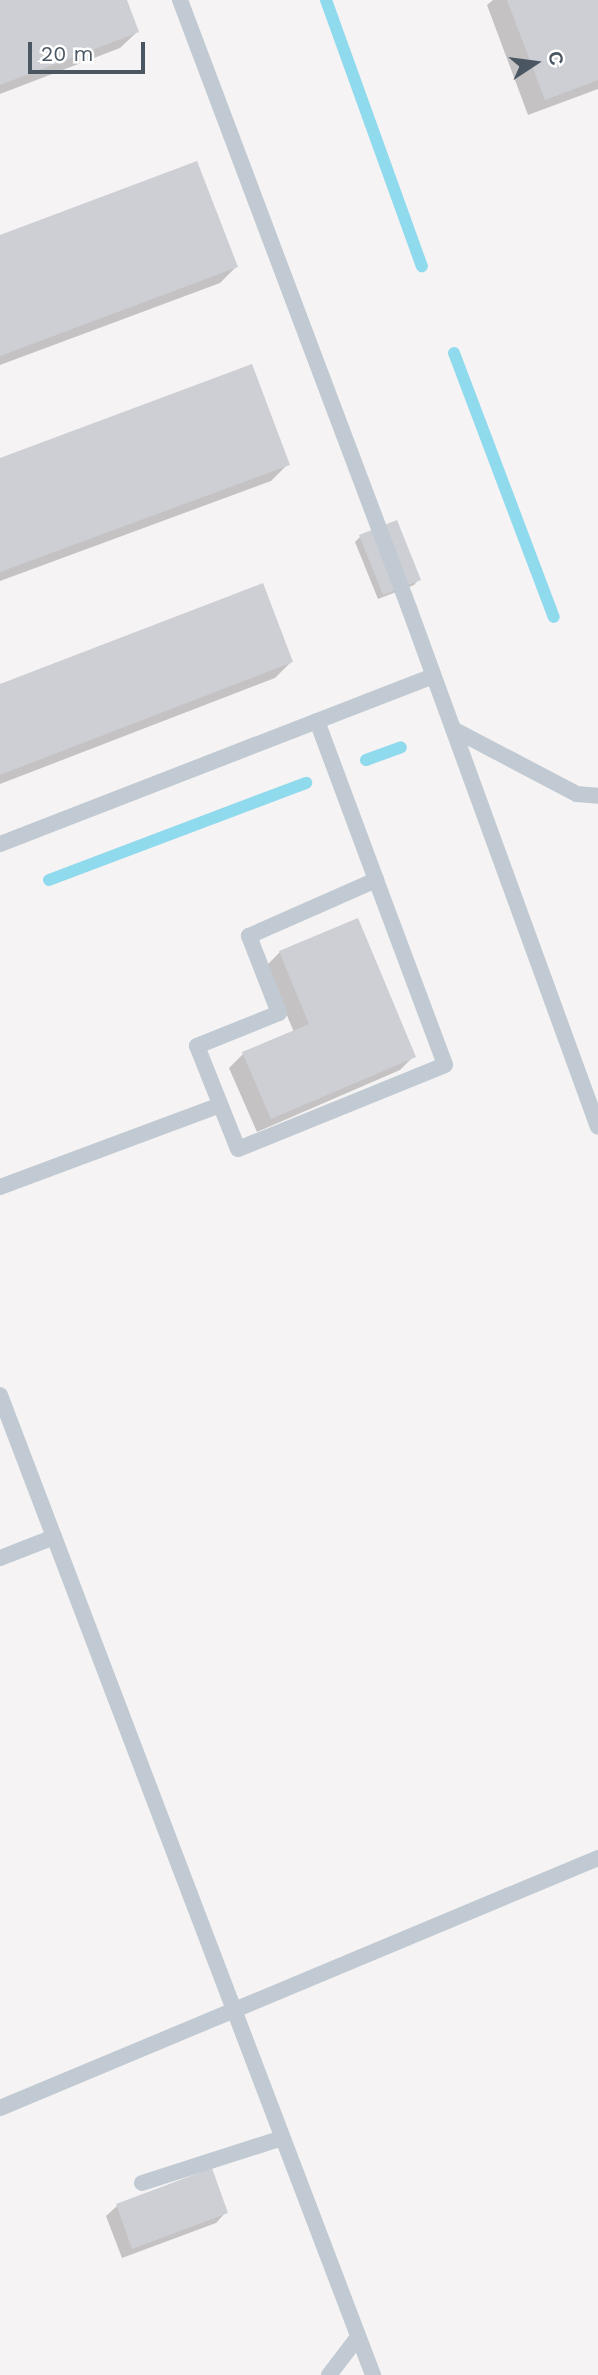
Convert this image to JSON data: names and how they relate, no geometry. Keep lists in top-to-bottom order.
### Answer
{
  "scale_bar": "20 m",
  "north": "right"
}
